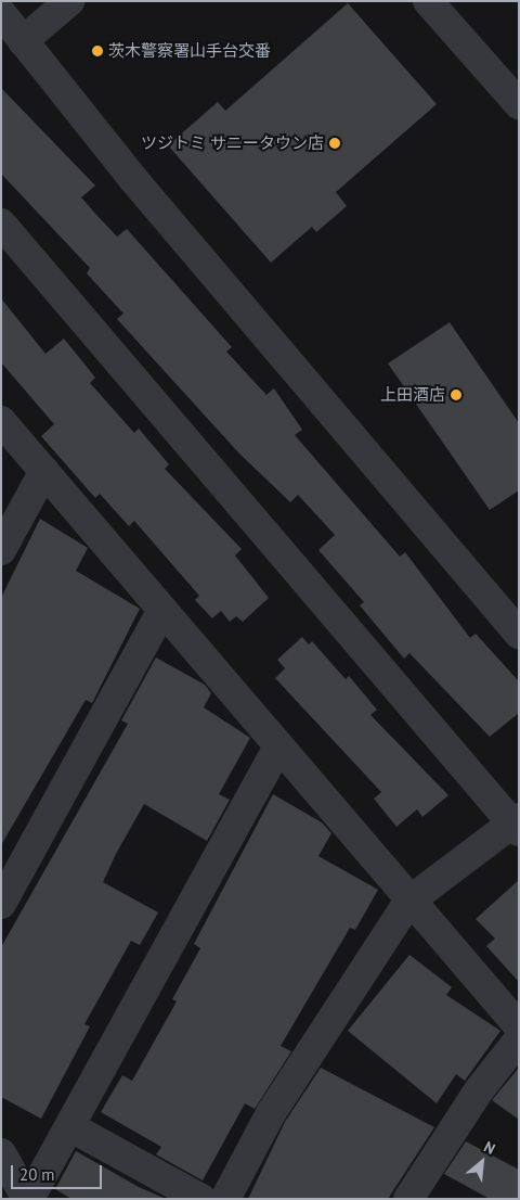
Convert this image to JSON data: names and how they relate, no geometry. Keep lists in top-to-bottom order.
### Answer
{
  "places": ["茨木警察署山手台交番", "ツジトミ サニータウン店", "上田酒店"],
  "scale_bar": "20 m",
  "north": "top right"
}
